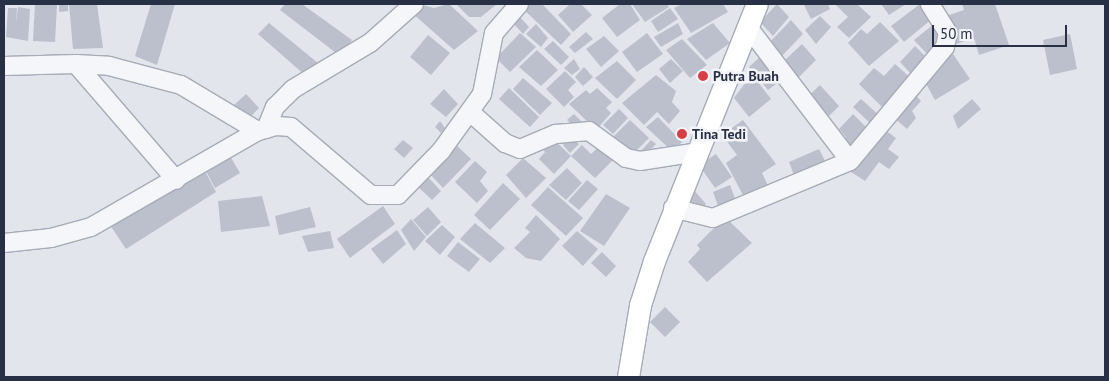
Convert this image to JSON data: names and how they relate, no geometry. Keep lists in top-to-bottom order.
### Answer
{
  "places": ["Putra Buah", "Tina Tedi"],
  "scale_bar": "50 m"
}
